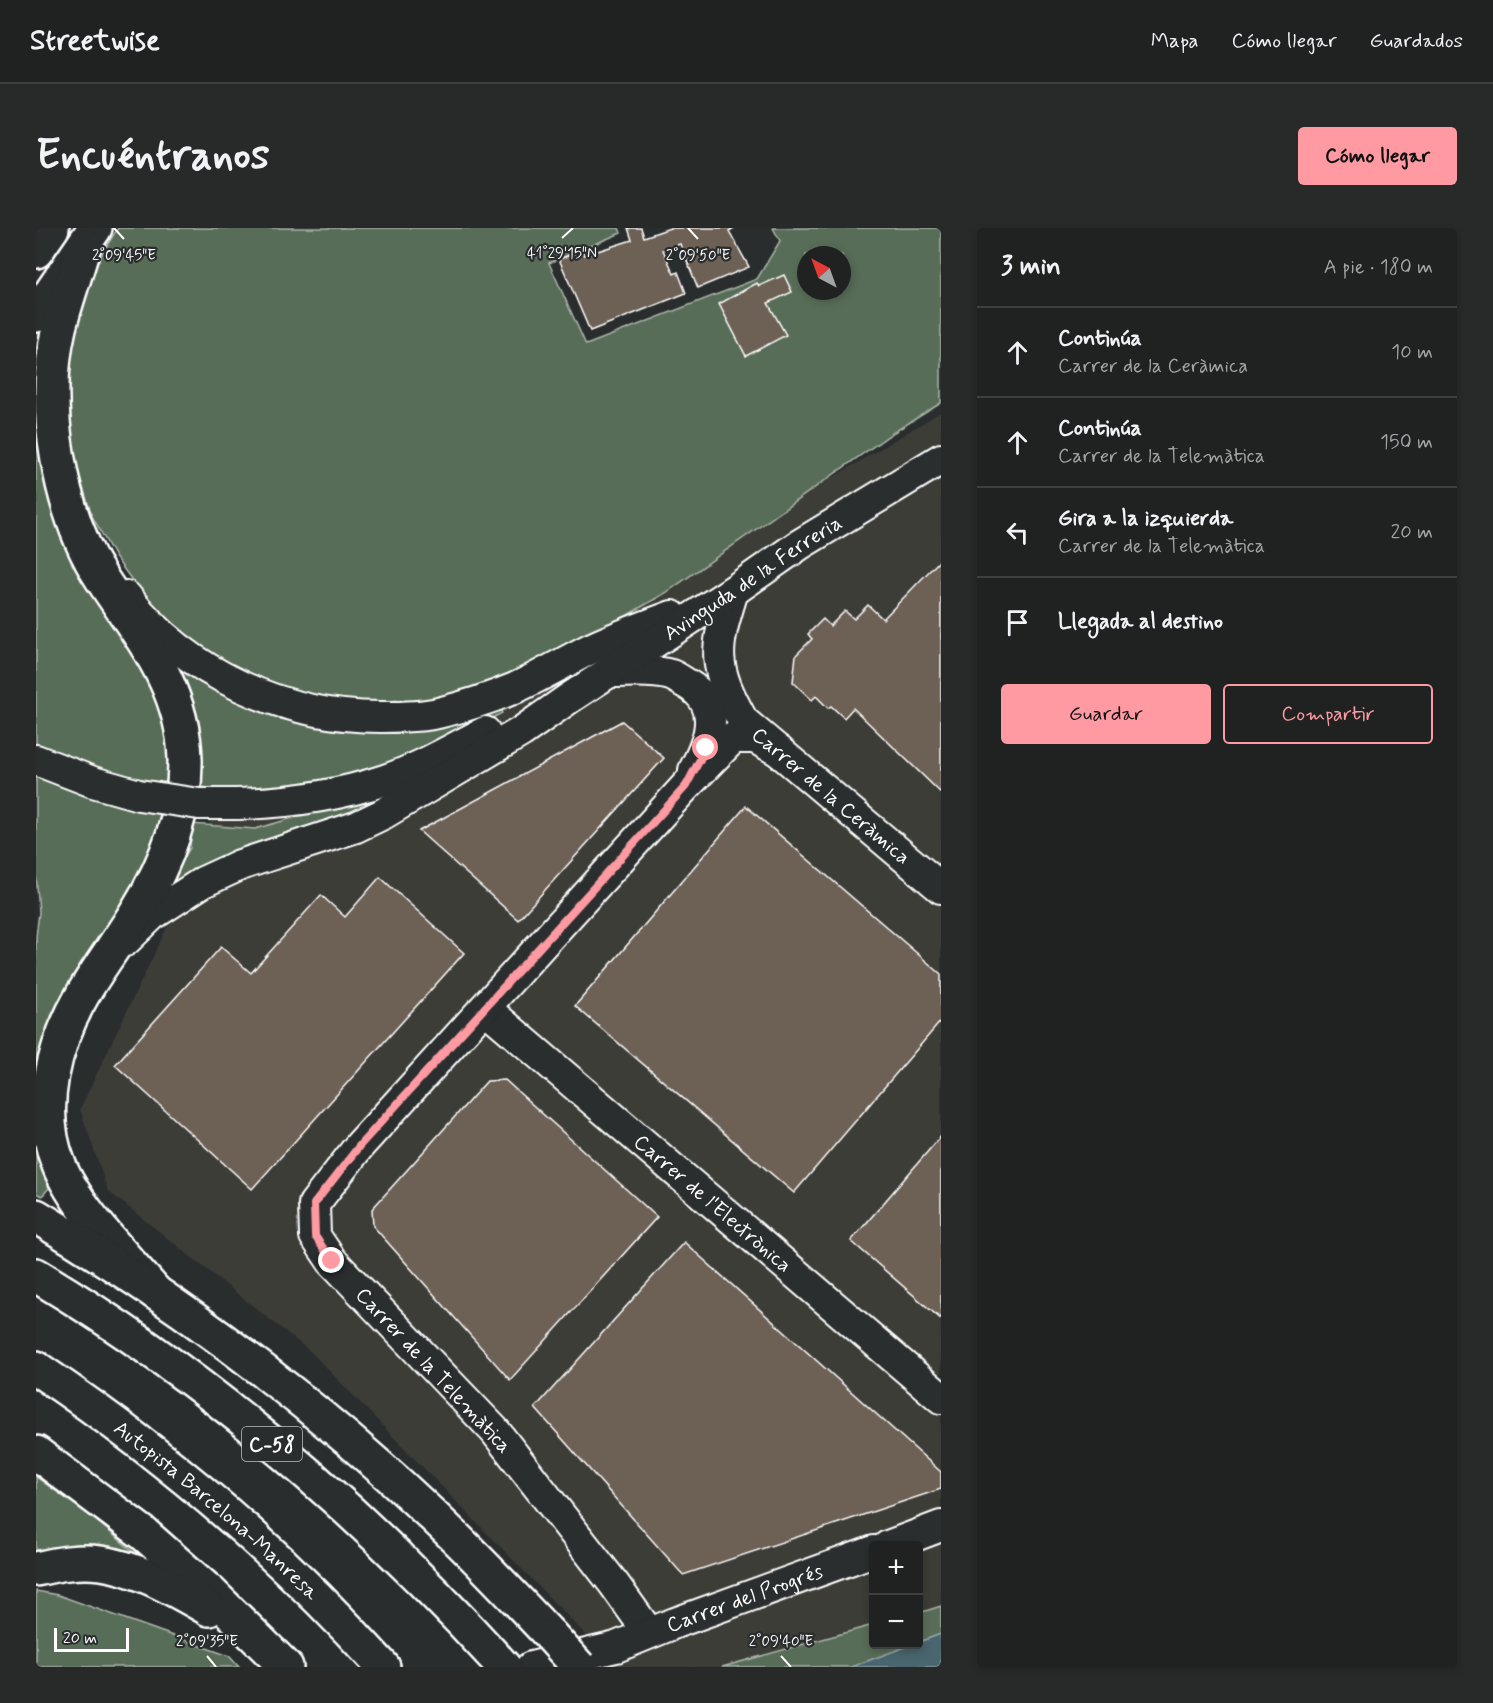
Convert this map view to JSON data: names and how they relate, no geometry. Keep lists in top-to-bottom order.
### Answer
{
  "streets": {
    "main road": ["C-58", "Autopista Barcelona-Manresa"],
    "street": [
      "Avinguda de la Ferreria",
      "Carrer de la Ceràmica",
      "Carrer de l'Electrònica",
      "Carrer de la Telemàtica",
      "Carrer del Progrés"
    ]
  },
  "crossings": [
    ["Avinguda de la Ferreria", "Carrer de la Ceràmica"],
    ["Carrer de l'Electrònica", "Carrer de la Telemàtica"],
    ["Carrer de la Telemàtica", "Carrer del Progrés"]
  ],
  "scale_bar": "20 m",
  "north": "top left",
  "page": {
    "header": "Streetwise",
    "nav": ["Mapa", "Cómo llegar", "Guardados"],
    "buttons": [
      "Cómo llegar",
      ["Guardar", "Compartir"]
    ],
    "title": "Encuéntranos",
    "heading": ["3 min", "A pie · 180 m"],
    "list": [
      ["Continúa", "Carrer de la Ceràmica", "10 m"],
      ["Continúa", "Carrer de la Telemàtica", "150 m"],
      ["Gira a la izquierda", "Carrer de la Telemàtica", "20 m"],
      "Llegada al destino"
    ],
    "map_buttons": ["+", "−"],
    "scale": "20 m"
  },
  "coordinates": [
    "41°29'15\"N",
    "2°09'45\"E",
    "2°09'50\"E",
    "2°09'35\"E",
    "2°09'40\"E"
  ]
}
